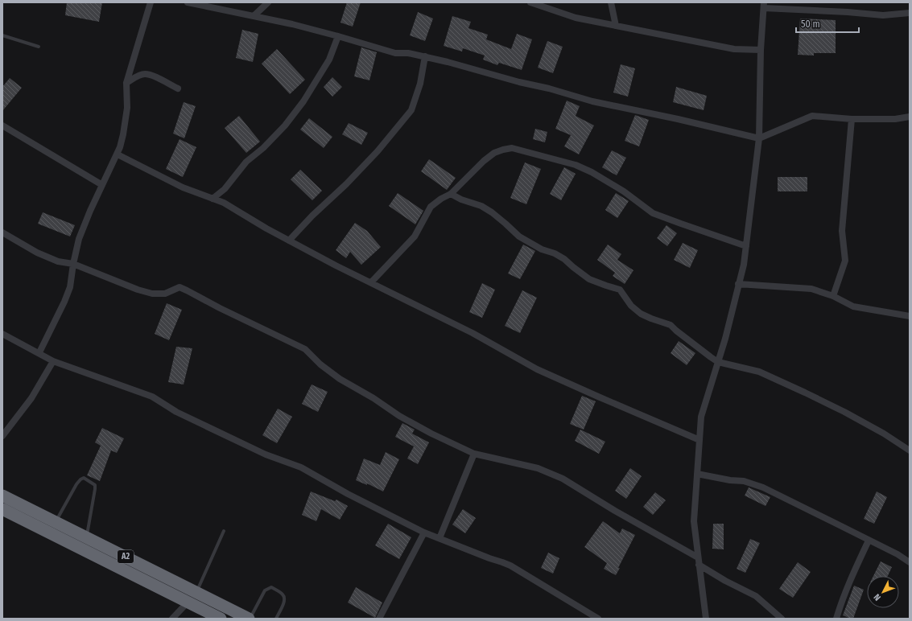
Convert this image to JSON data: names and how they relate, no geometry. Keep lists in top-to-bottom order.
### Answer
{
  "streets": {
    "highway": ["A2"]
  },
  "scale_bar": "50 m",
  "north": "bottom left"
}
